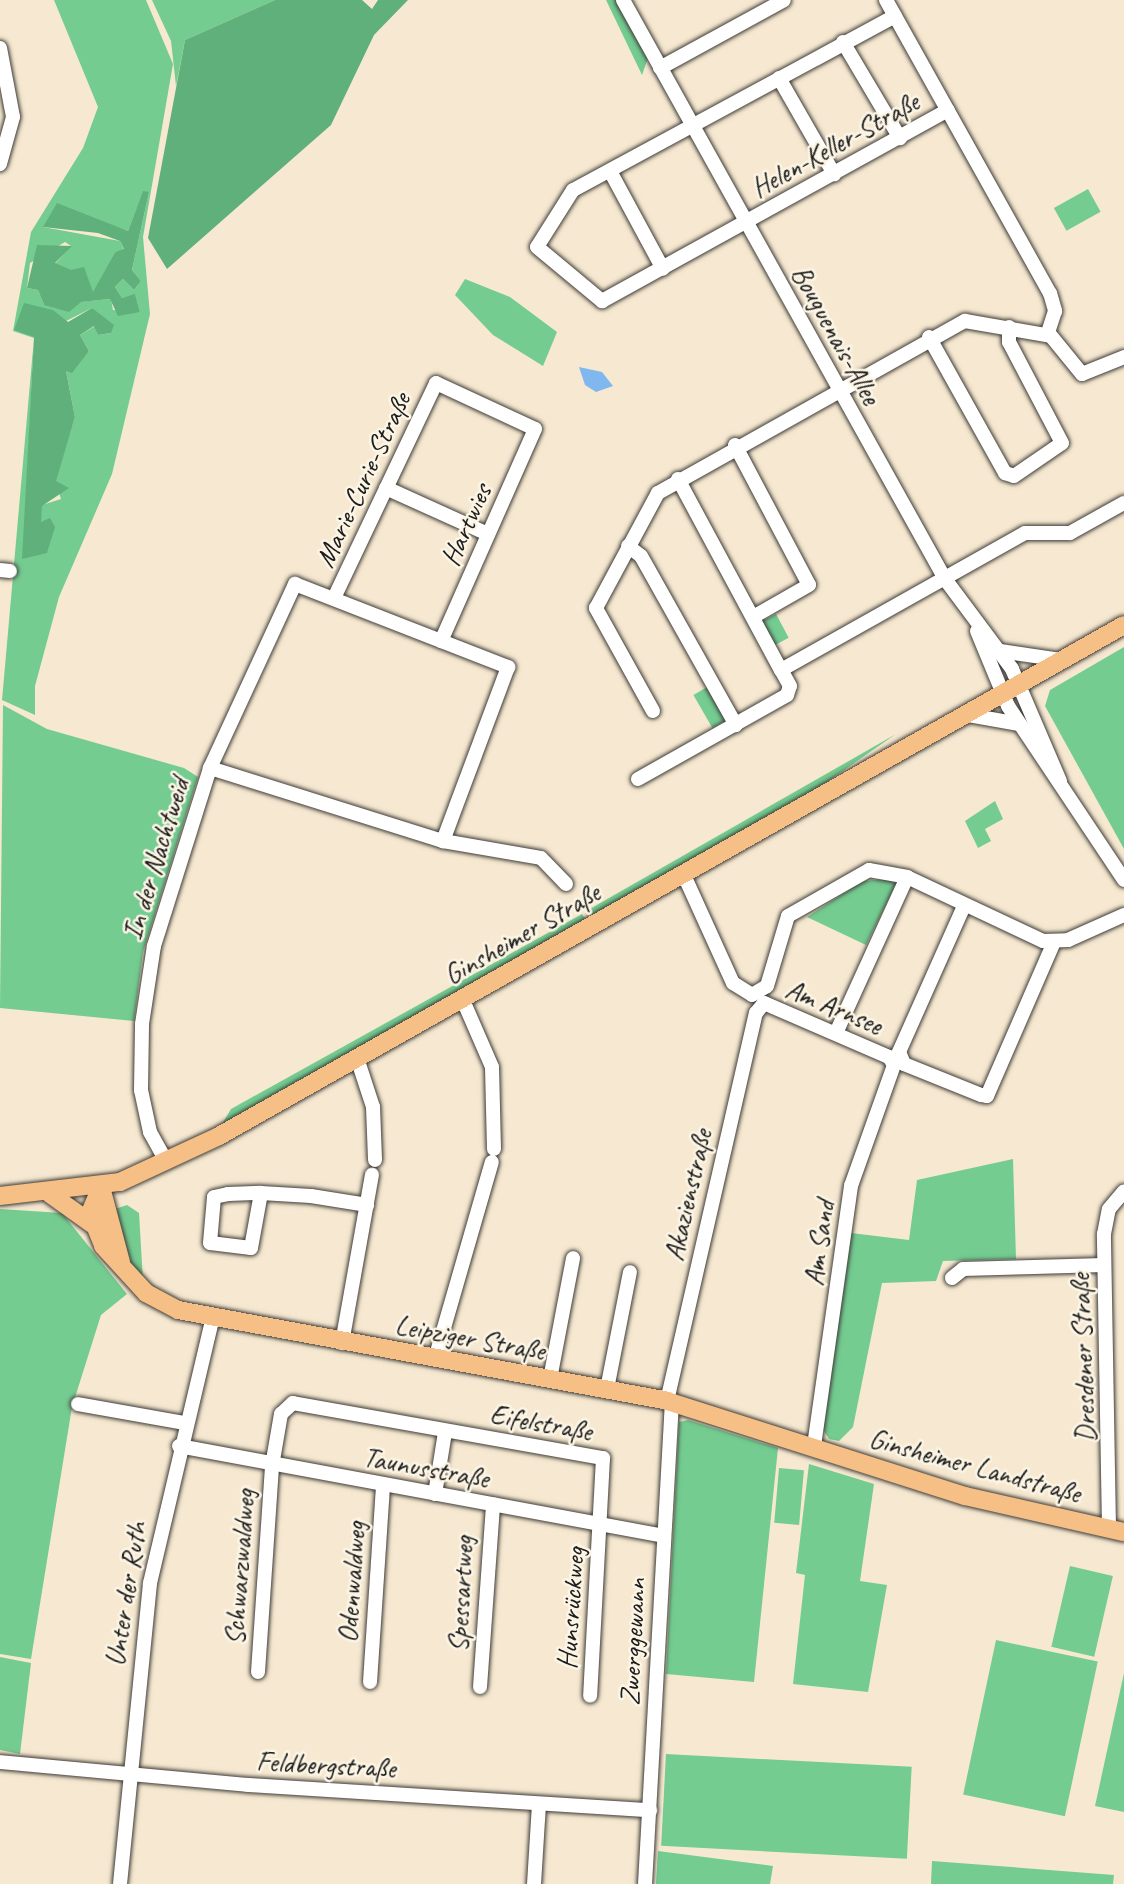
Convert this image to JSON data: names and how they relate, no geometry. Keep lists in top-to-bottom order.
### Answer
{
  "streets": {
    "main road": ["Ginsheimer Straße", "Leipziger Straße", "Ginsheimer Landstraße"],
    "street": [
      "Helen-Keller-Straße",
      "Bouguenais-Allee",
      "Marie-Curie-Straße",
      "Hartwies",
      "In der Nachtweid",
      "Am Arnsee",
      "Akazienstraße",
      "Am Sand",
      "Dresdener Straße",
      "Eifelstraße",
      "Taunusstraße",
      "Schwarzwaldweg",
      "Odenwaldweg",
      "Unter der Ruth",
      "Spessartweg",
      "Hunsrückweg",
      "Zwerggewann",
      "Feldbergstraße"
    ]
  },
  "crossings": [
    ["Helen-Keller-Straße", "Bouguenais-Allee"],
    ["Bouguenais-Allee", "Ginsheimer Straße"],
    ["Marie-Curie-Straße", "Hartwies"],
    ["Marie-Curie-Straße", "In der Nachtweid"],
    ["In der Nachtweid", "Ginsheimer Straße"],
    ["Ginsheimer Straße", "Leipziger Straße"],
    ["Am Arnsee", "Akazienstraße"],
    ["Am Arnsee", "Am Sand"],
    ["Akazienstraße", "Am Sand"],
    ["Akazienstraße", "Leipziger Straße"],
    ["Akazienstraße", "Zwerggewann"],
    ["Am Sand", "Leipziger Straße"],
    ["Am Sand", "Ginsheimer Landstraße"],
    ["Leipziger Straße", "Ginsheimer Landstraße"],
    ["Leipziger Straße", "Unter der Ruth"],
    ["Leipziger Straße", "Zwerggewann"],
    ["Dresdener Straße", "Ginsheimer Landstraße"],
    ["Eifelstraße", "Taunusstraße"],
    ["Eifelstraße", "Schwarzwaldweg"],
    ["Eifelstraße", "Hunsrückweg"],
    ["Taunusstraße", "Schwarzwaldweg"],
    ["Taunusstraße", "Odenwaldweg"],
    ["Taunusstraße", "Unter der Ruth"],
    ["Taunusstraße", "Spessartweg"],
    ["Taunusstraße", "Hunsrückweg"],
    ["Taunusstraße", "Zwerggewann"],
    ["Unter der Ruth", "Feldbergstraße"],
    ["Zwerggewann", "Feldbergstraße"]
  ]
}
